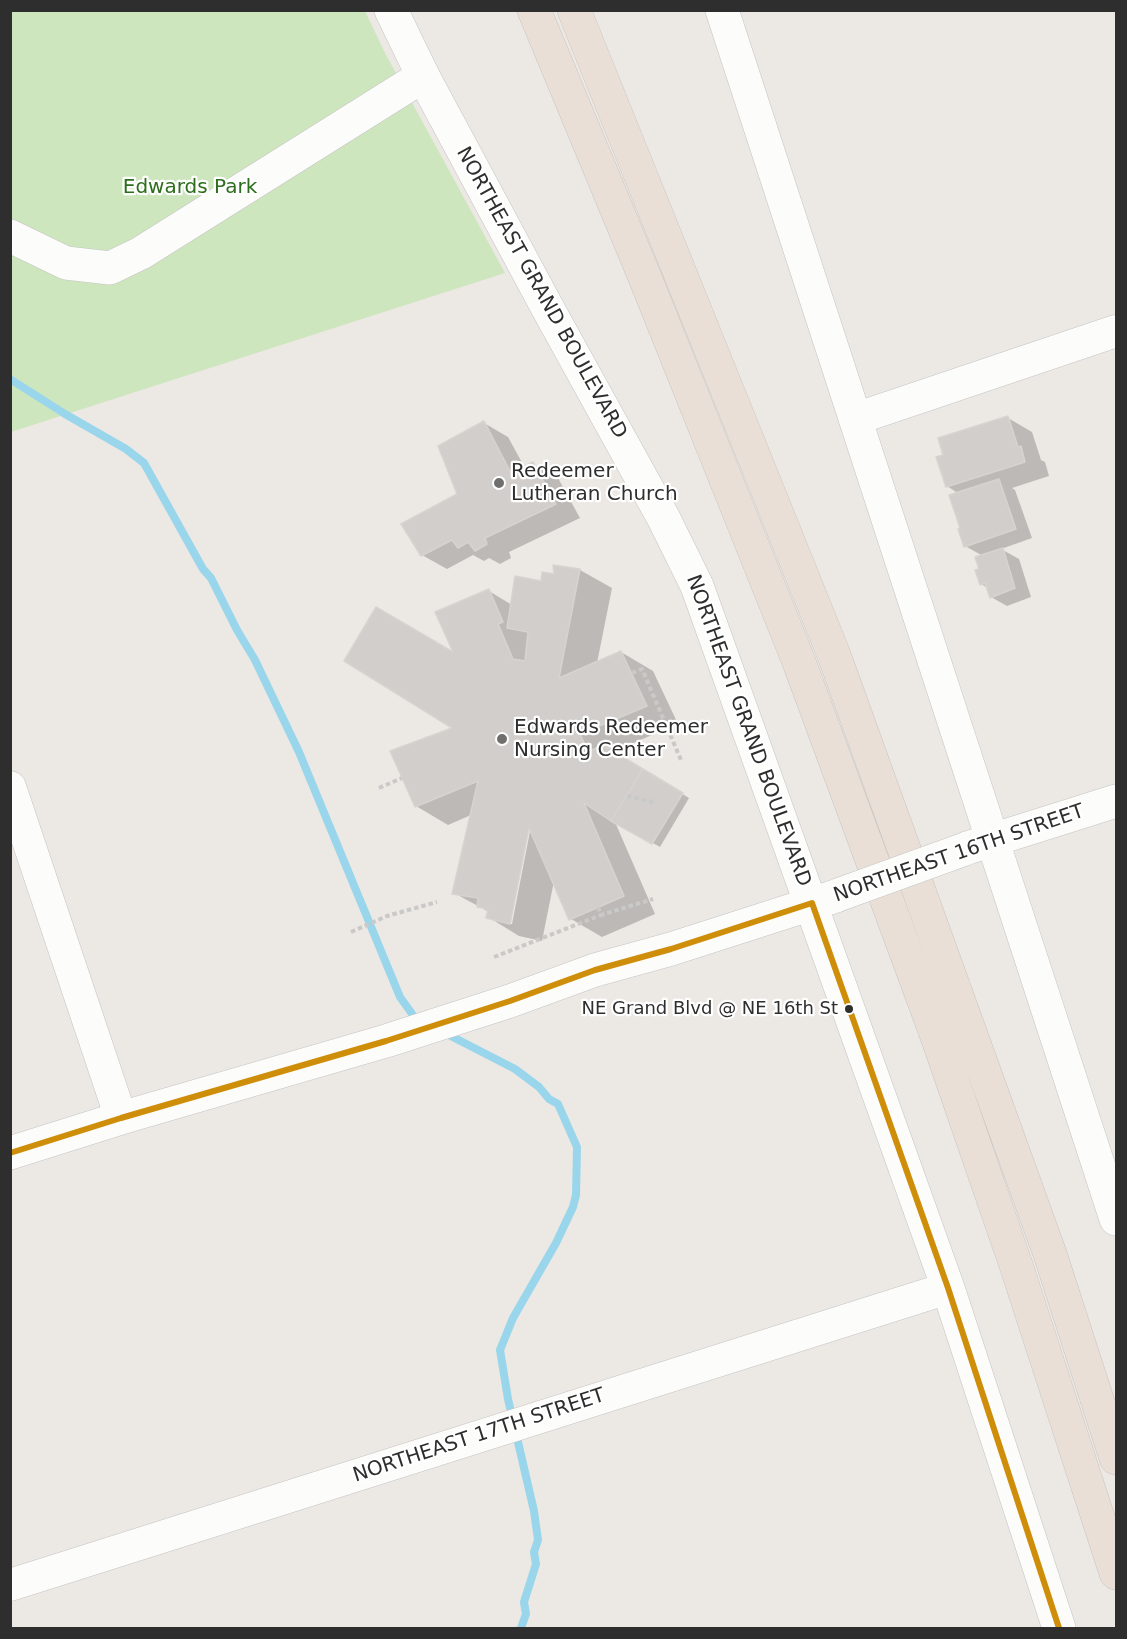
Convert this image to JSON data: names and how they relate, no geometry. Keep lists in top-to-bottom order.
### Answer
{
  "streets": {
    "main road": ["NORTHEAST GRAND BOULEVARD", "NORTHEAST 16TH STREET"],
    "street": ["NORTHEAST 17TH STREET"]
  },
  "crossings": [
    ["NORTHEAST GRAND BOULEVARD", "NORTHEAST 16TH STREET"],
    ["NORTHEAST GRAND BOULEVARD", "NORTHEAST 17TH STREET"]
  ],
  "parks": ["Edwards Park"],
  "places": ["Redeemer Lutheran Church", "Edwards Redeemer Nursing Center", "NE Grand Blvd @ NE 16th St"]
}
